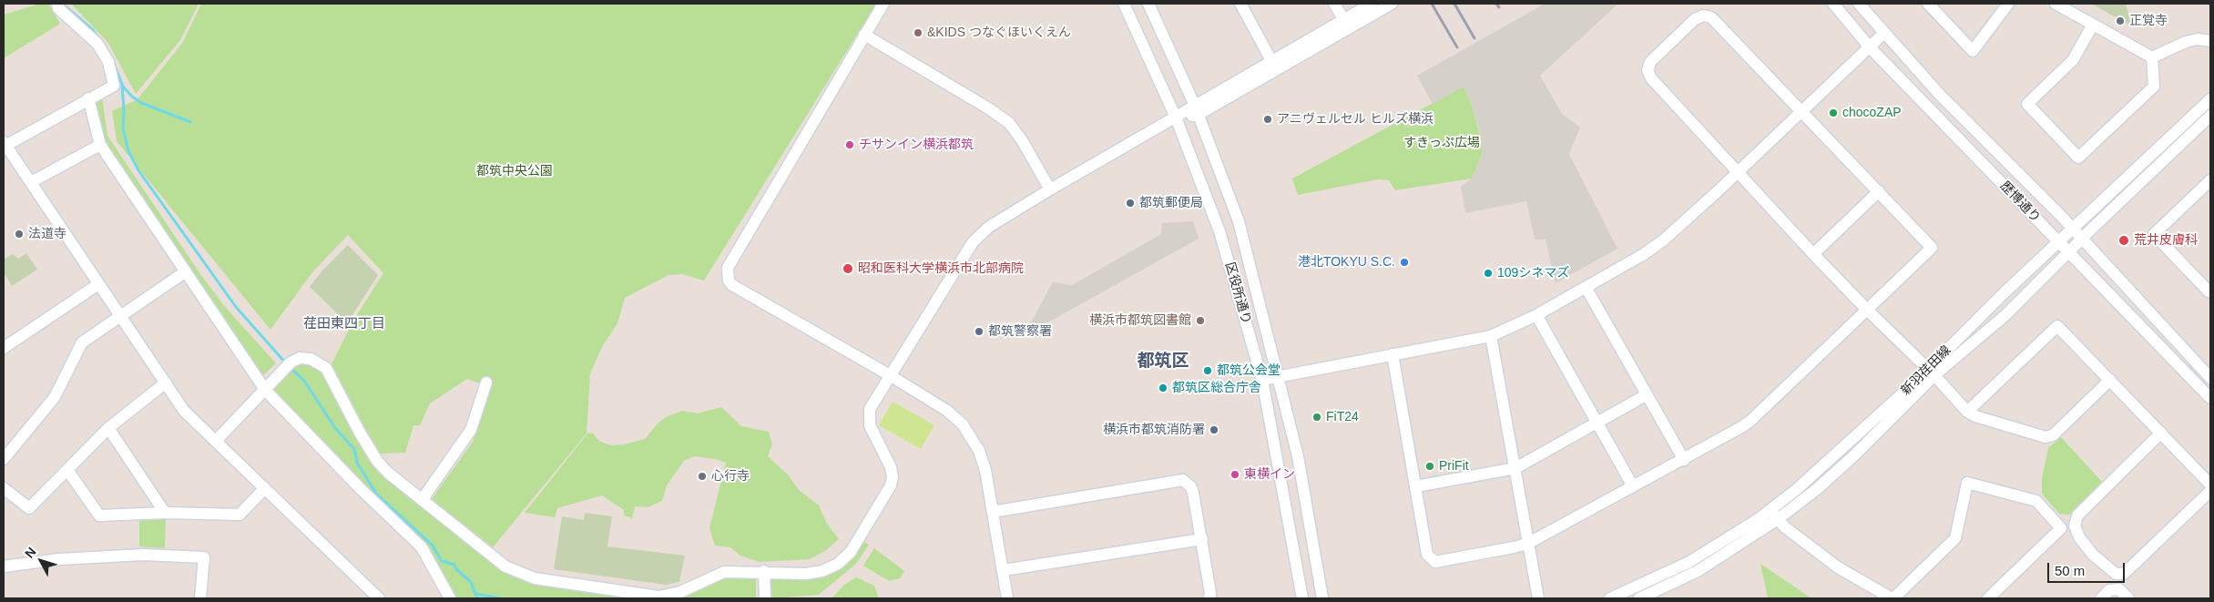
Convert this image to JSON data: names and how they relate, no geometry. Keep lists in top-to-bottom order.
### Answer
{
  "streets": {
    "street": ["歴博通り", "区役所通り", "新羽荏田線"]
  },
  "crossings": [
    ["歴博通り", "新羽荏田線"]
  ],
  "districts": ["荏田東四丁目", "都筑区"],
  "parks": ["すきっぷ広場", "都筑中央公園"],
  "places": [
    "正覚寺",
    "&KIDS つなぐほいくえん",
    "chocoZAP",
    "アニヴェルセル ヒルズ横浜",
    "チサンイン横浜都筑",
    "都筑郵便局",
    "法道寺",
    "荒井皮膚科",
    "港北TOKYU S.C.",
    "昭和医科大学横浜市北部病院",
    "109シネマズ",
    "横浜市都筑図書館",
    "都筑警察署",
    "都筑公会堂",
    "都筑区総合庁舎",
    "FiT24",
    "横浜市都筑消防署",
    "PriFit",
    "東横イン",
    "心行寺"
  ],
  "scale_bar": "50 m",
  "north": "top left"
}
